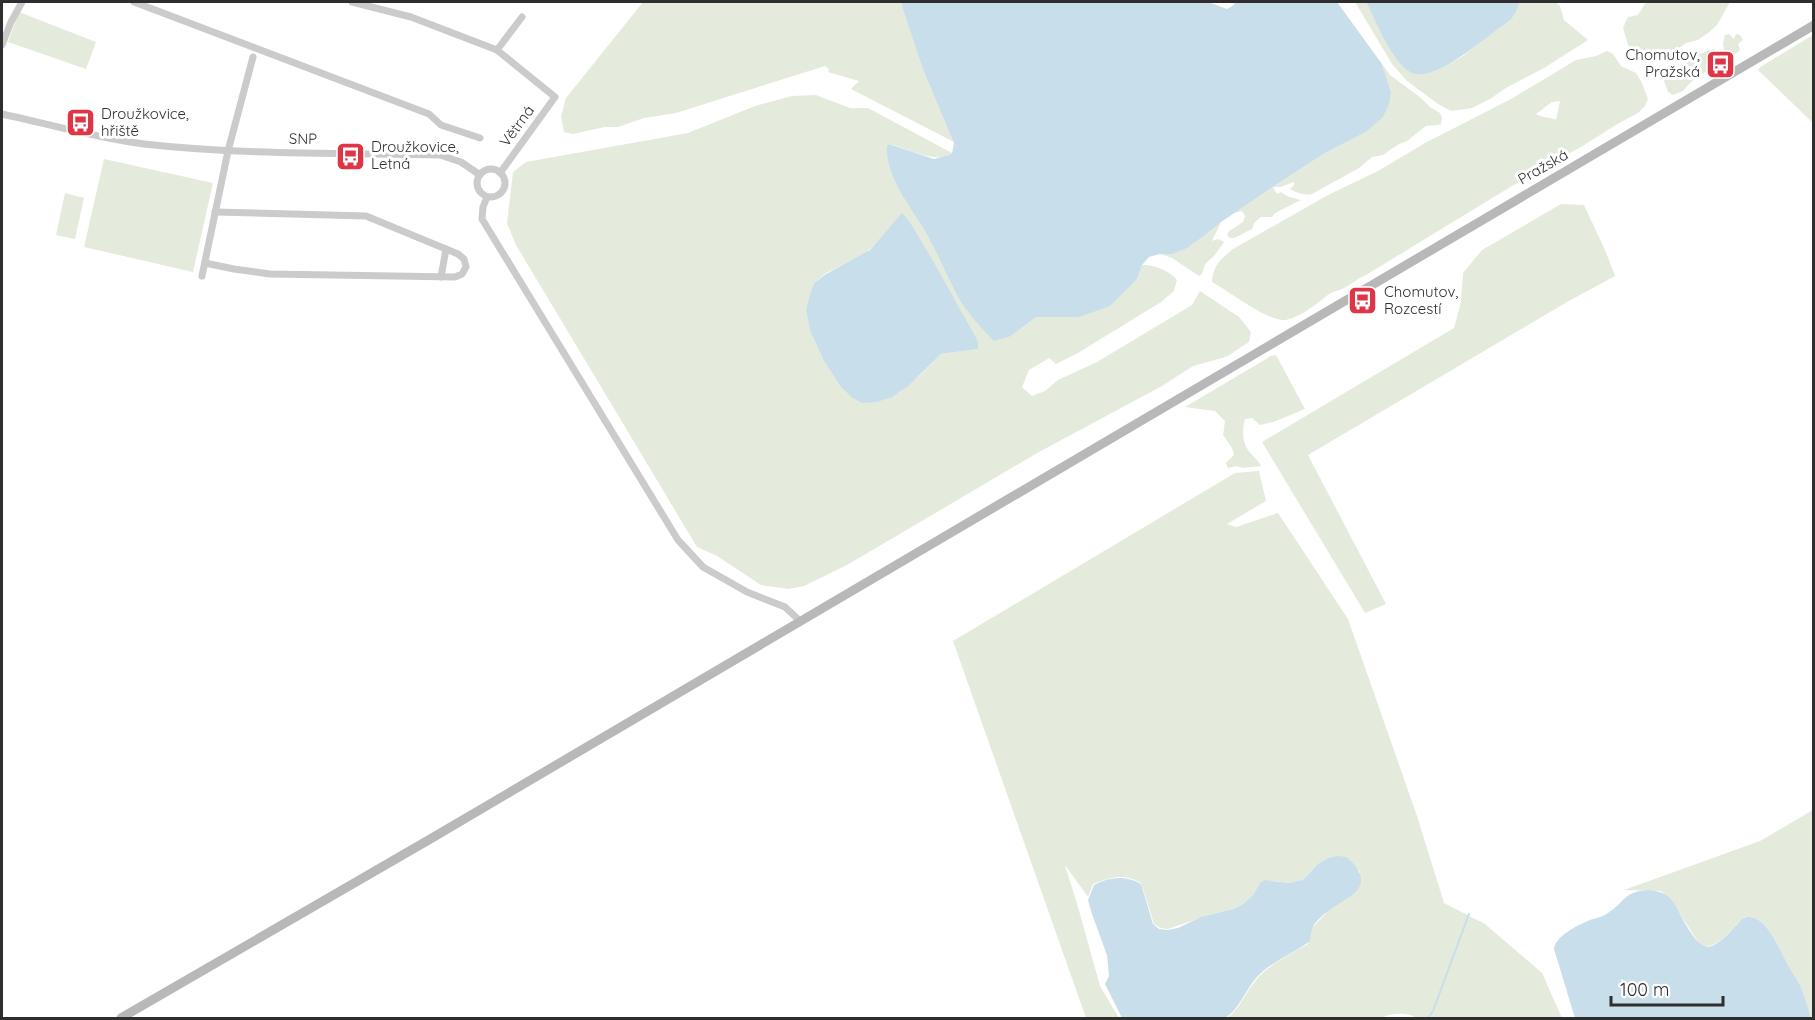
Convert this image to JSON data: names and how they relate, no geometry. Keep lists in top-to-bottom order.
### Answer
{
  "streets": {
    "main road": ["Pražská"],
    "street": ["Větrná", "SNP"]
  },
  "crossings": [
    ["Větrná", "SNP"]
  ],
  "places": {
    "bus stop": [
      "Chomutov, Pražská",
      "Droužkovice, hřiště",
      "Droužkovice, Letná",
      "Chomutov, Rozcestí"
    ]
  },
  "scale_bar": "100 m"
}
